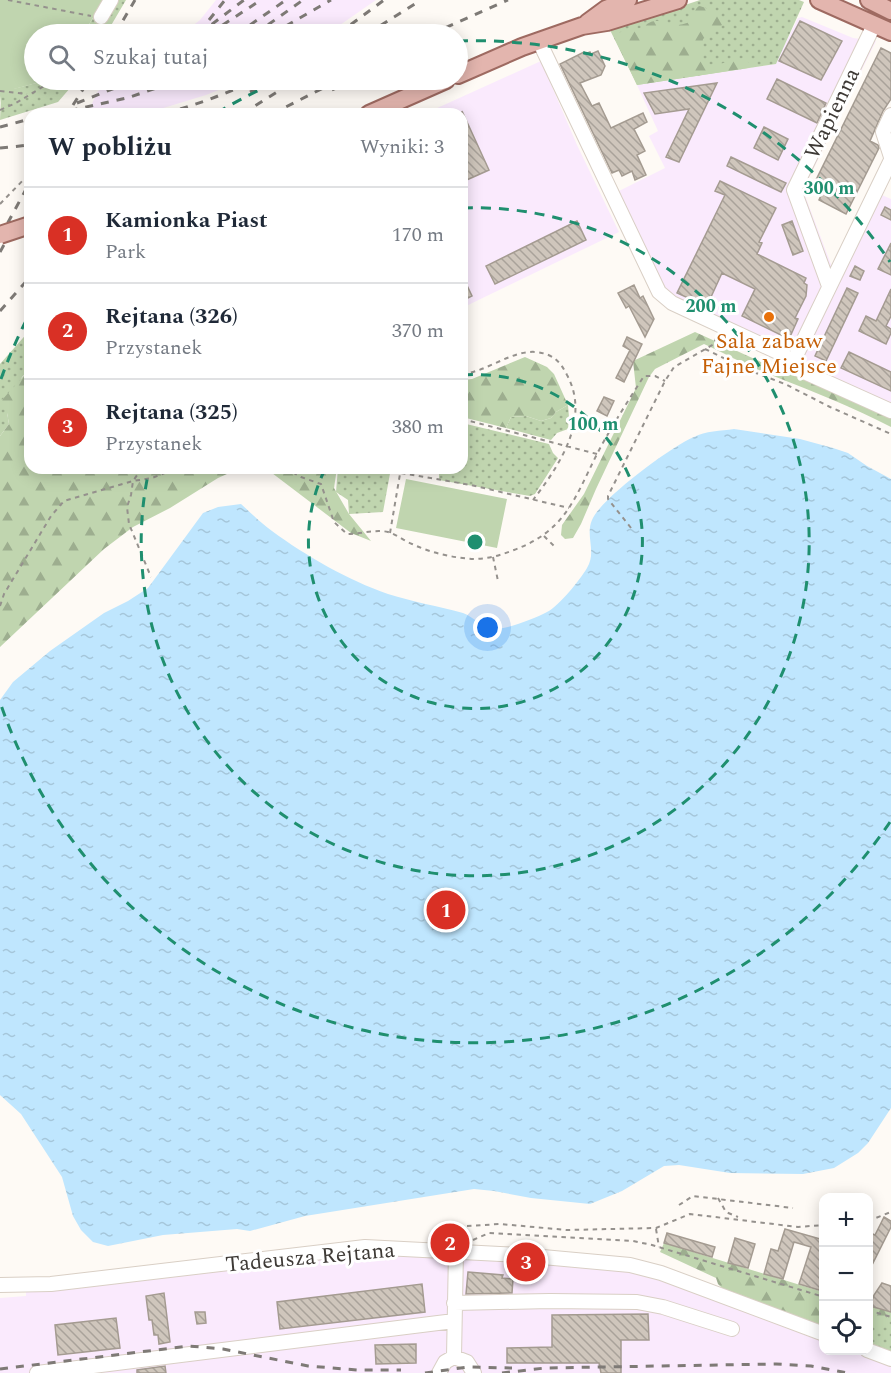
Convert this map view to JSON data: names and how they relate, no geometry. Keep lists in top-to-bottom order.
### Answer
{
  "streets": {
    "street": ["Wapienna", "Tadeusza Rejtana"]
  },
  "places": ["Sala zabaw Fajne Miejsce"],
  "page": {
    "search": "Szukaj tutaj",
    "heading": ["W pobliżu", "Wyniki: 3"],
    "list": [
      {
        "mark": "1",
        "name": "Kamionka Piast",
        "note": "Park",
        "value": "170 m"
      },
      {
        "mark": "2",
        "name": "Rejtana (326)",
        "note": "Przystanek",
        "value": "370 m"
      },
      {
        "mark": "3",
        "name": "Rejtana (325)",
        "note": "Przystanek",
        "value": "380 m"
      }
    ],
    "pins": ["1", "2", "3"],
    "map_buttons": ["+", "−"]
  },
  "rings": ["300 m", "200 m", "100 m"]
}
